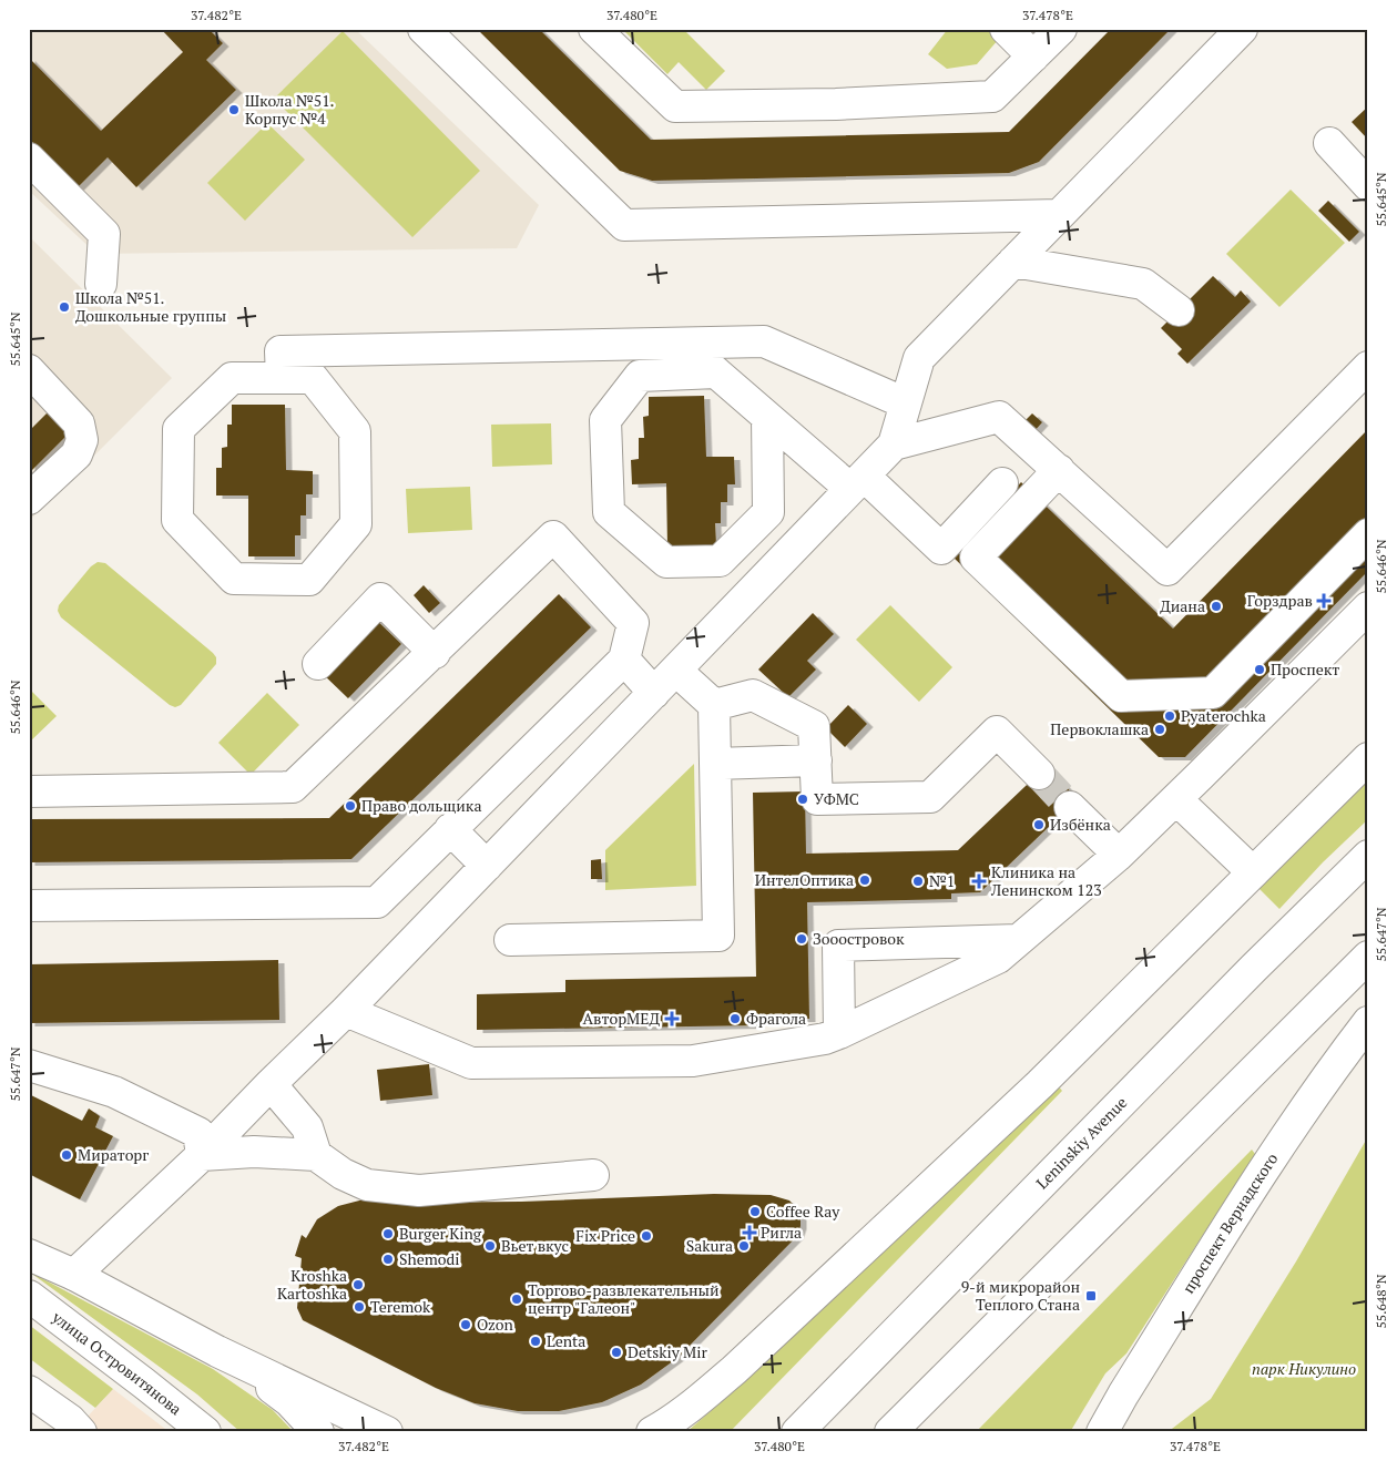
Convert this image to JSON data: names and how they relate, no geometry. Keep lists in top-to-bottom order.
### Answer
{
  "streets": {
    "main road": ["Leninskiy Avenue", "проспект Вернадского", "улица Островитянова"]
  },
  "parks": ["парк Никулино"],
  "places": {
    "other": [
      "Школа №51. Корпус №4",
      "Школа №51. Дошкольные группы",
      "Диана",
      "Проспект",
      "Pyaterochka",
      "Первоклашка",
      "УФМС",
      "Право дольщика",
      "Избёнка",
      "ИнтелОптика",
      "№1",
      "Зооостровок",
      "Фрагола",
      "Мираторг",
      "Coffee Ray",
      "Burger King",
      "Fix Price",
      "Вьет вкус",
      "Sakura",
      "Shemodi",
      "Kroshka Kartoshka",
      "Торгово-развлекательный центр \"Галеон\"",
      "Teremok",
      "Ozon",
      "Lenta",
      "Detskiy Mir"
    ],
    "health": [
      "Горздрав",
      "Клиника на Ленинском 123",
      "АвторМЕД",
      "Ригла"
    ],
    "transit": ["9-й микрорайон Теплого Стана"]
  },
  "coordinates": [
    "37.482°E",
    "37.480°E",
    "37.478°E",
    "55.645°N",
    "55.646°N",
    "55.647°N",
    "55.648°N"
  ]
}
